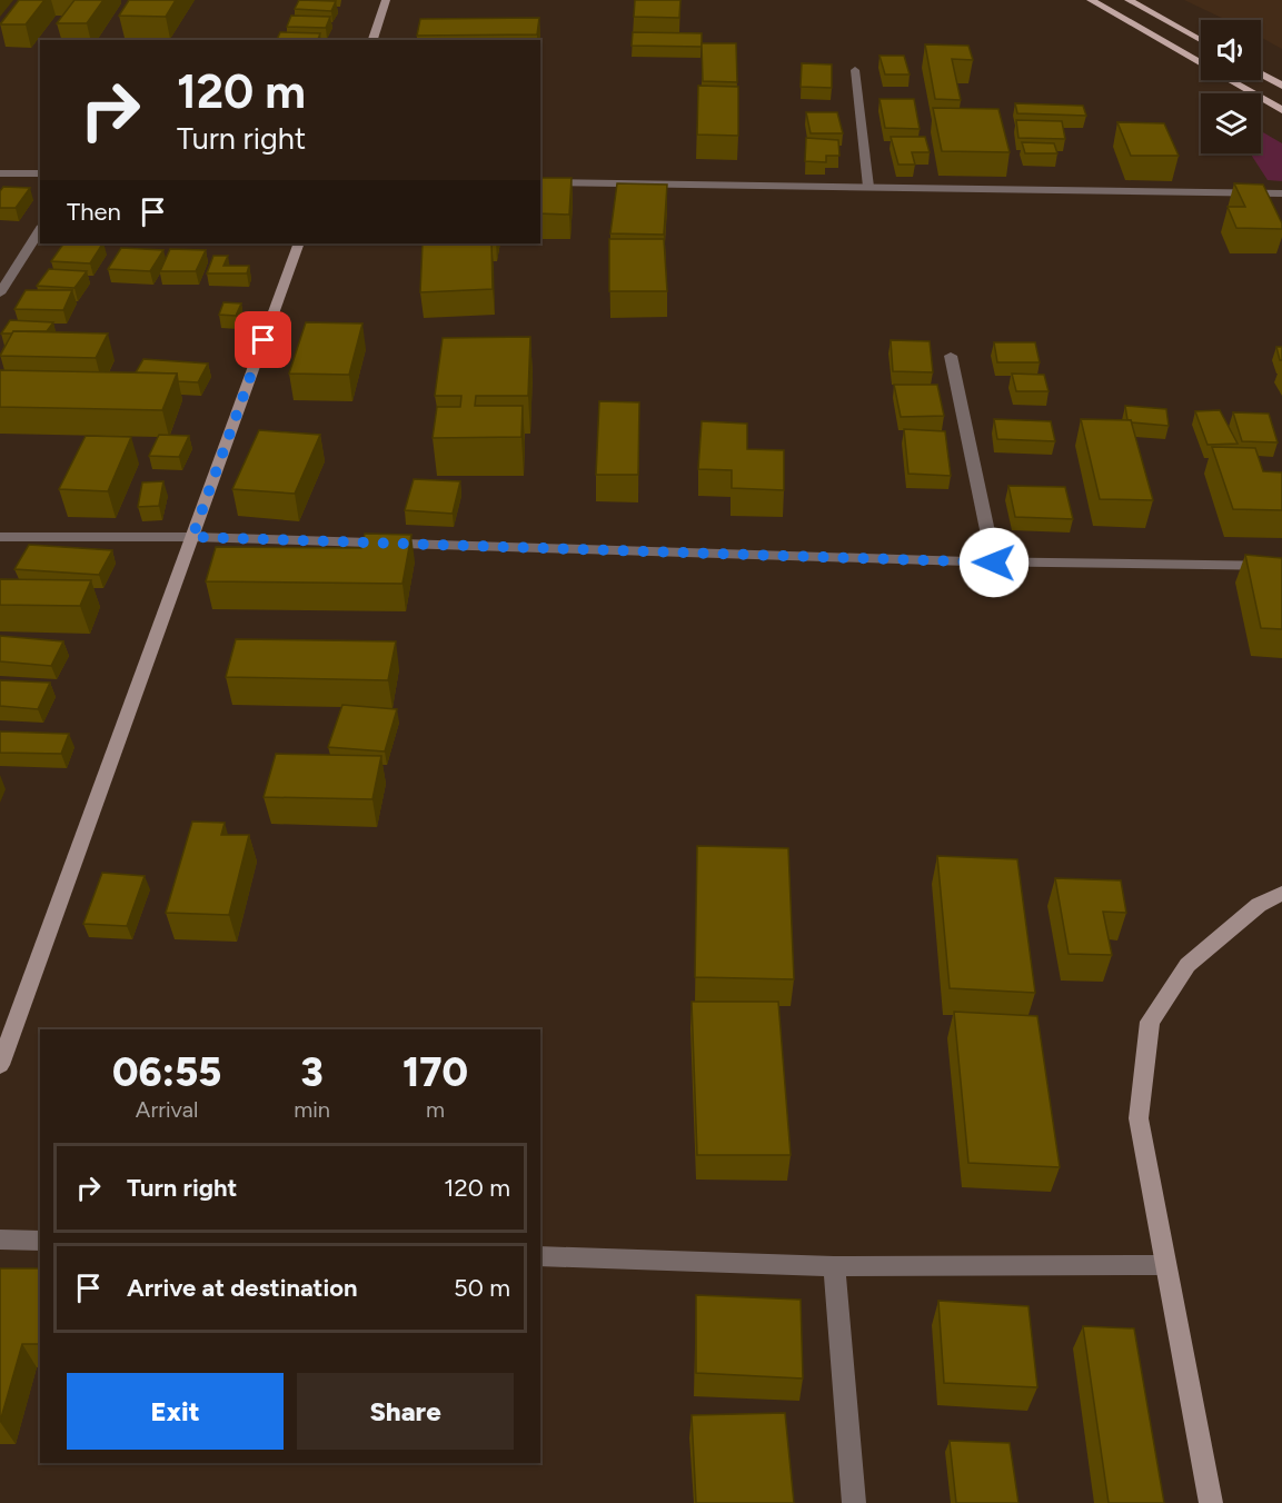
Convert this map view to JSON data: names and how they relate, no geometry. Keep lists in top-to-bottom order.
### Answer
{
  "page": {
    "turn": ["120 m", "Turn right"],
    "then": "Then",
    "eta": [
      "06:55",
      "Arrival",
      "3",
      "min",
      "170",
      "m"
    ],
    "list": [
      {
        "name": "Turn right",
        "value": "120 m"
      },
      {
        "name": "Arrive at destination",
        "value": "50 m"
      }
    ],
    "buttons": ["Exit", "Share"]
  }
}
